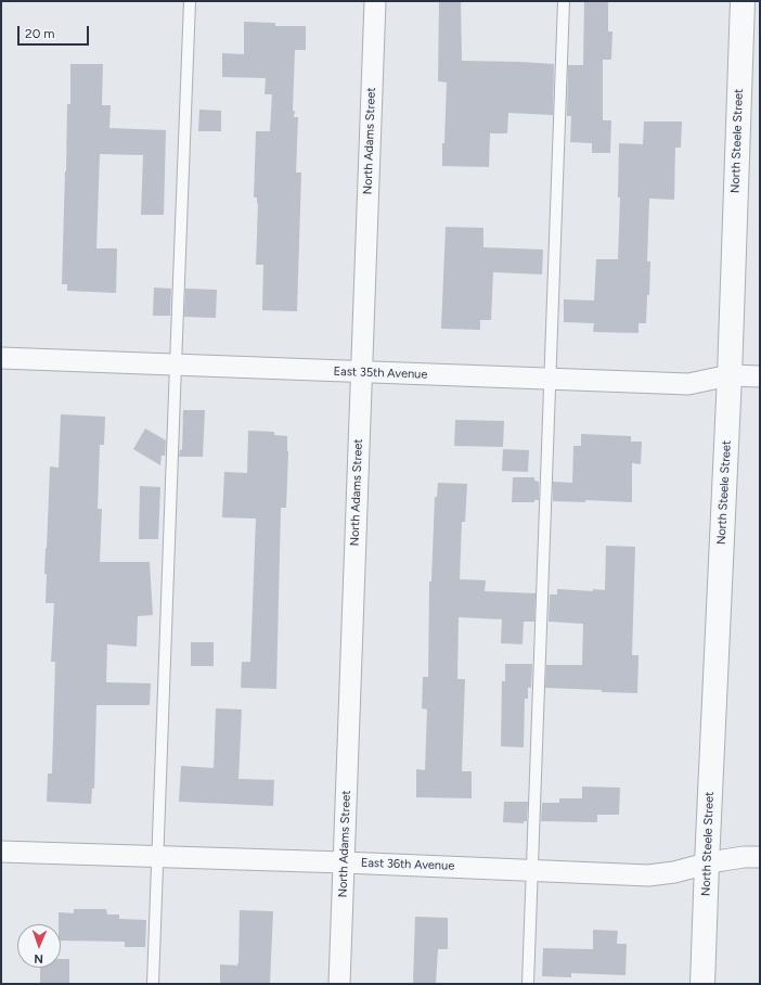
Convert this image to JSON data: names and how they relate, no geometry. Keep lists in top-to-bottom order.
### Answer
{
  "streets": {
    "street": [
      "North Adams Street",
      "North Steele Street",
      "East 35th Avenue",
      "East 36th Avenue"
    ]
  },
  "crossings": [
    ["North Adams Street", "East 35th Avenue"],
    ["North Adams Street", "East 36th Avenue"],
    ["North Steele Street", "East 35th Avenue"],
    ["North Steele Street", "East 36th Avenue"]
  ],
  "scale_bar": "20 m",
  "north": "bottom"
}
